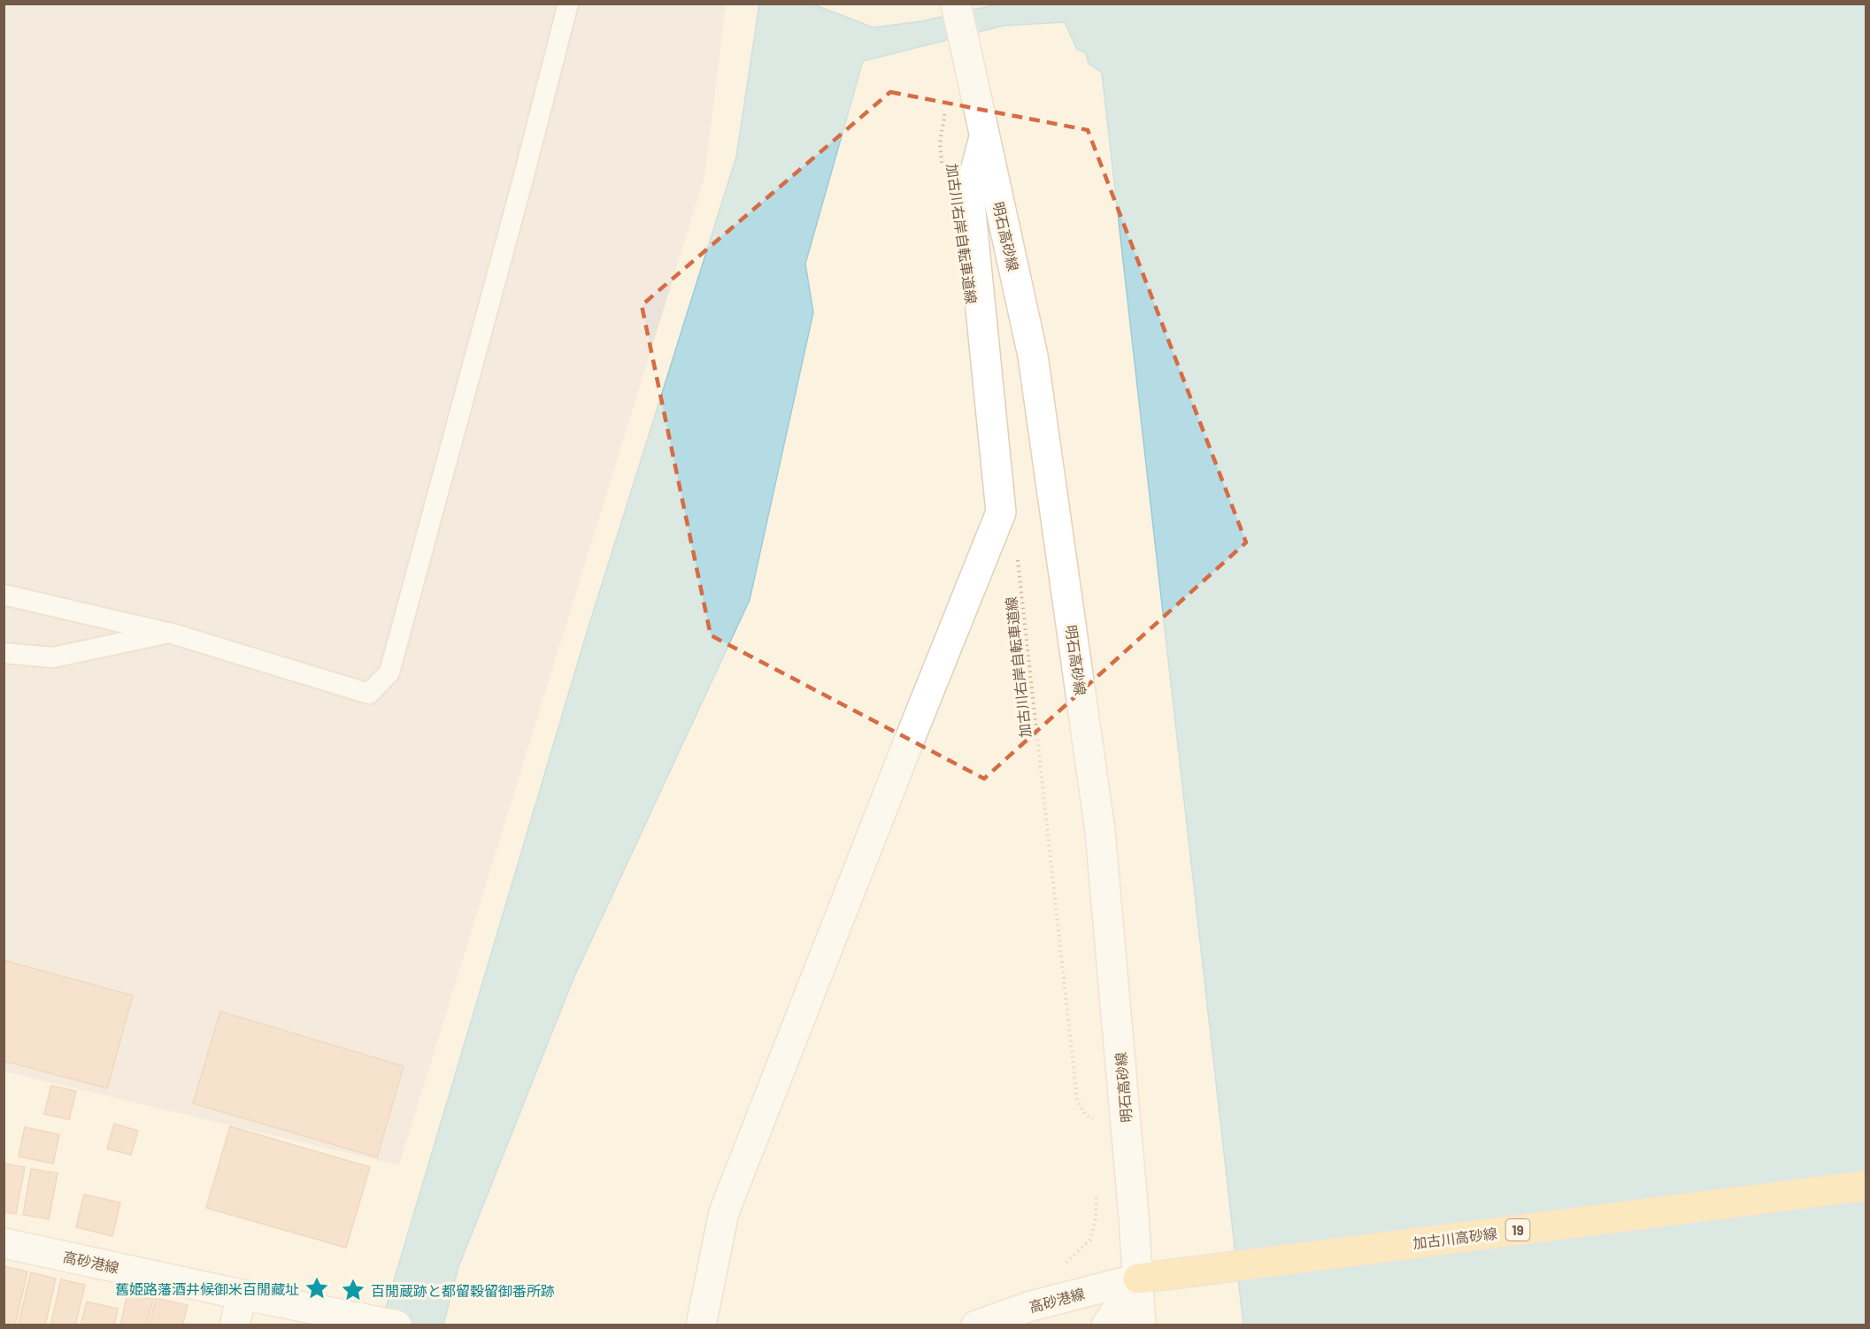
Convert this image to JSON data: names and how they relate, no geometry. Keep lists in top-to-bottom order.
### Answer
{
  "streets": {
    "main road": [
      "明石高砂線",
      "19",
      "加古川高砂線",
      "高砂港線"
    ],
    "path": ["加古川右岸自転車道線"]
  },
  "crossings": [
    ["明石高砂線", "加古川高砂線"],
    ["明石高砂線", "高砂港線"],
    ["加古川高砂線", "高砂港線"]
  ],
  "places": {
    "place": ["舊姫路藩酒井候御米百閒藏址", "百閒蔵跡と都留穀留御番所跡"]
  }
}
